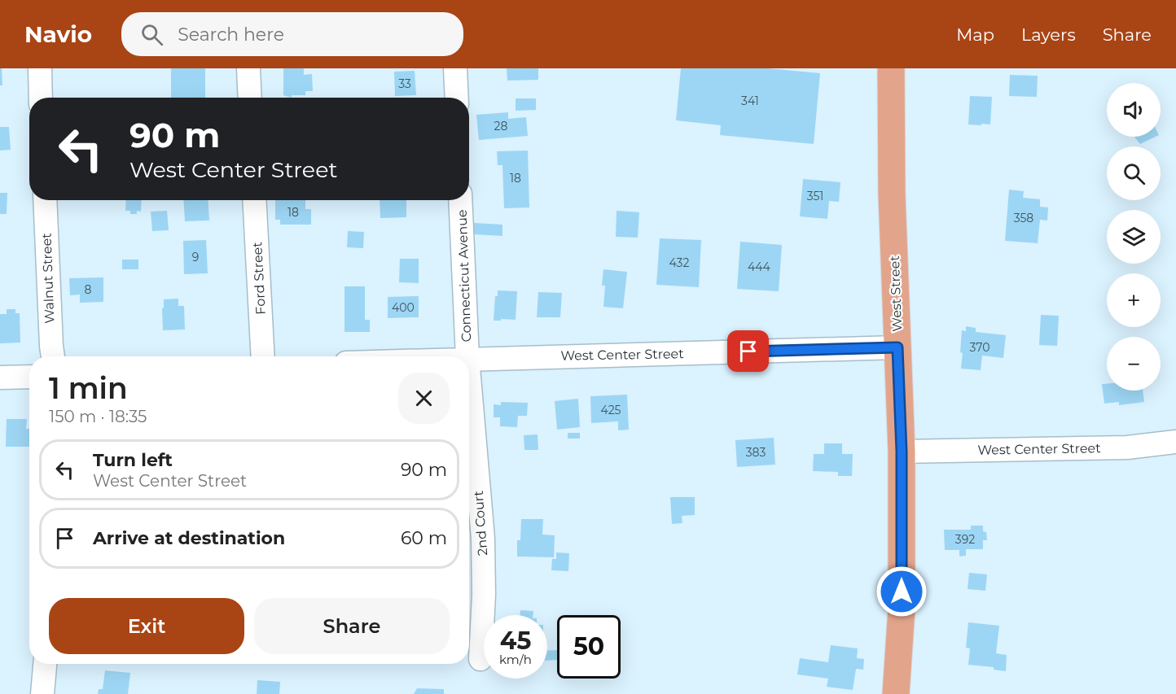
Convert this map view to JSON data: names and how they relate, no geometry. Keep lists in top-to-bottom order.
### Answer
{
  "streets": {
    "main road": ["West Street"],
    "street": [
      "Connecticut Avenue",
      "Walnut Street",
      "Ford Street",
      "West Center Street",
      "2nd Court"
    ]
  },
  "crossings": [
    ["West Street", "West Center Street"]
  ],
  "house_numbers": [
    "33",
    "341",
    "28",
    "18",
    "351",
    "18",
    "358",
    "9",
    "432",
    "444",
    "8",
    "400",
    "370",
    "425",
    "383",
    "392"
  ],
  "page": {
    "header": "Navio",
    "search": "Search here",
    "nav": ["Map", "Layers", "Share"],
    "map_buttons": ["+", "−"],
    "turn": ["90 m", "West Center Street"],
    "heading": ["1 min", "150 m · 18:35"],
    "list": [
      {
        "name": "Turn left",
        "note": "West Center Street",
        "value": "90 m"
      },
      {
        "name": "Arrive at destination",
        "value": "60 m"
      }
    ],
    "buttons": ["Exit", "Share"],
    "speed": "45 km/h",
    "limit": "50"
  }
}
